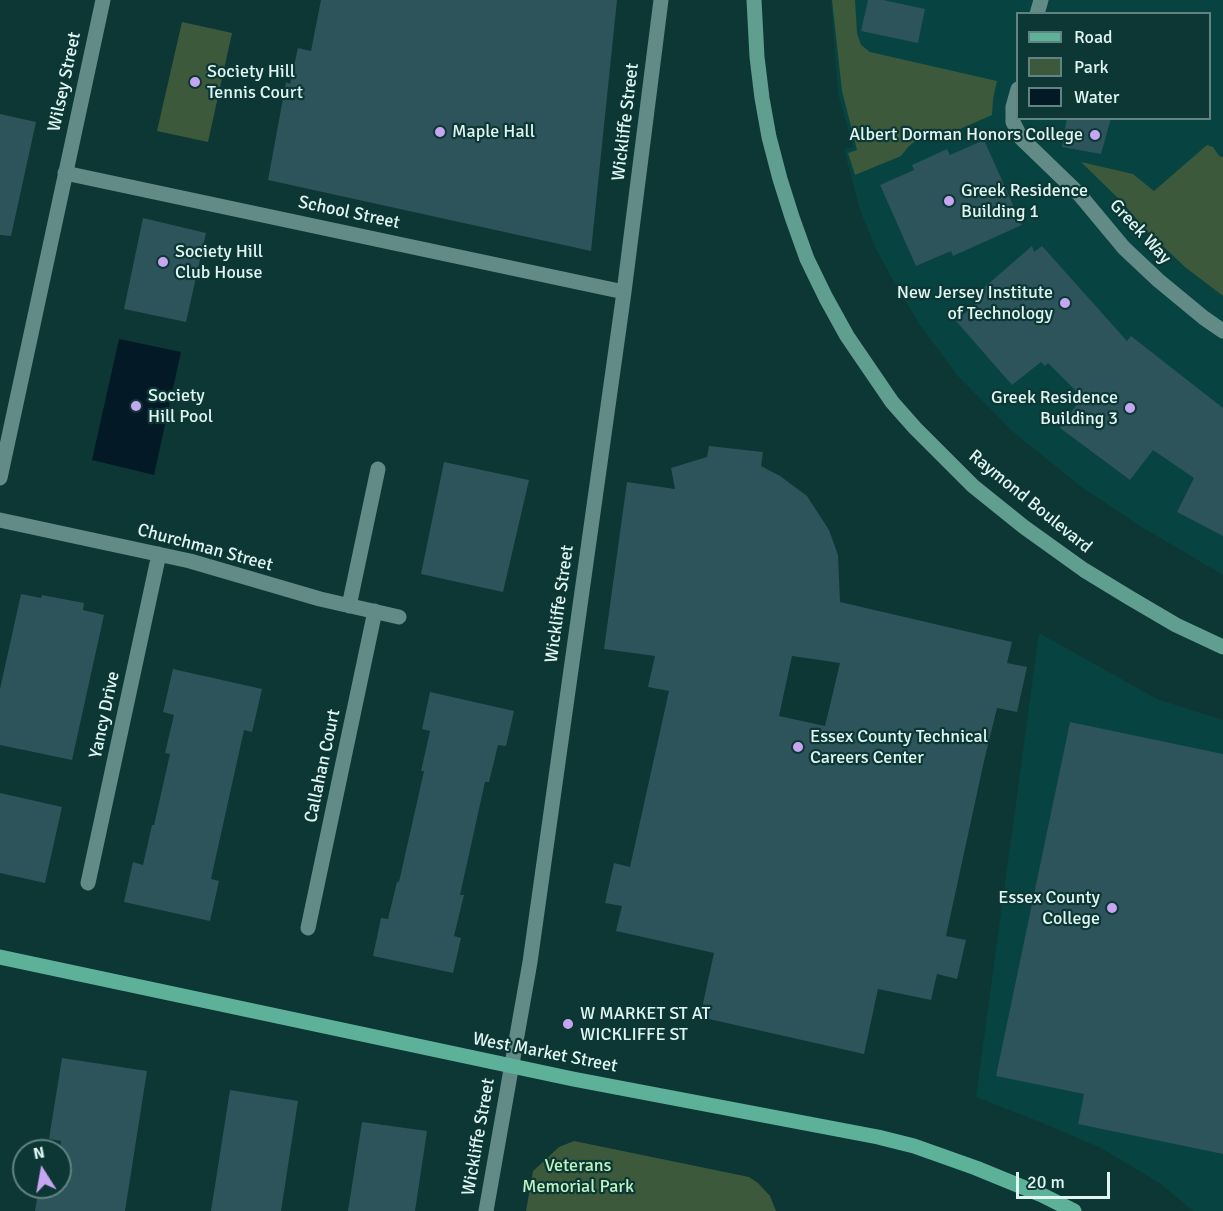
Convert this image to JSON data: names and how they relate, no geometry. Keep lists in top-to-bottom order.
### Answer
{
  "streets": {
    "main road": ["Raymond Boulevard", "West Market Street"],
    "street": [
      "Wilsey Street",
      "Wickliffe Street",
      "School Street",
      "Greek Way",
      "Churchman Street",
      "Yancy Drive",
      "Callahan Court"
    ]
  },
  "crossings": [
    ["Wilsey Street", "School Street"],
    ["Wickliffe Street", "School Street"],
    ["Wickliffe Street", "West Market Street"],
    ["Churchman Street", "Yancy Drive"],
    ["Churchman Street", "Callahan Court"]
  ],
  "parks": ["Veterans Memorial Park"],
  "places": [
    "Society Hill Tennis Court",
    "Maple Hall",
    "Albert Dorman Honors College",
    "Greek Residence Building 1",
    "Society Hill Club House",
    "New Jersey Institute of Technology",
    "Society Hill Pool",
    "Greek Residence Building 3",
    "Essex County Technical Careers Center",
    "Essex County College",
    "W MARKET ST AT WICKLIFFE ST"
  ],
  "legend": ["Road", "Park", "Water"],
  "scale_bar": "20 m",
  "north": "top"
}
